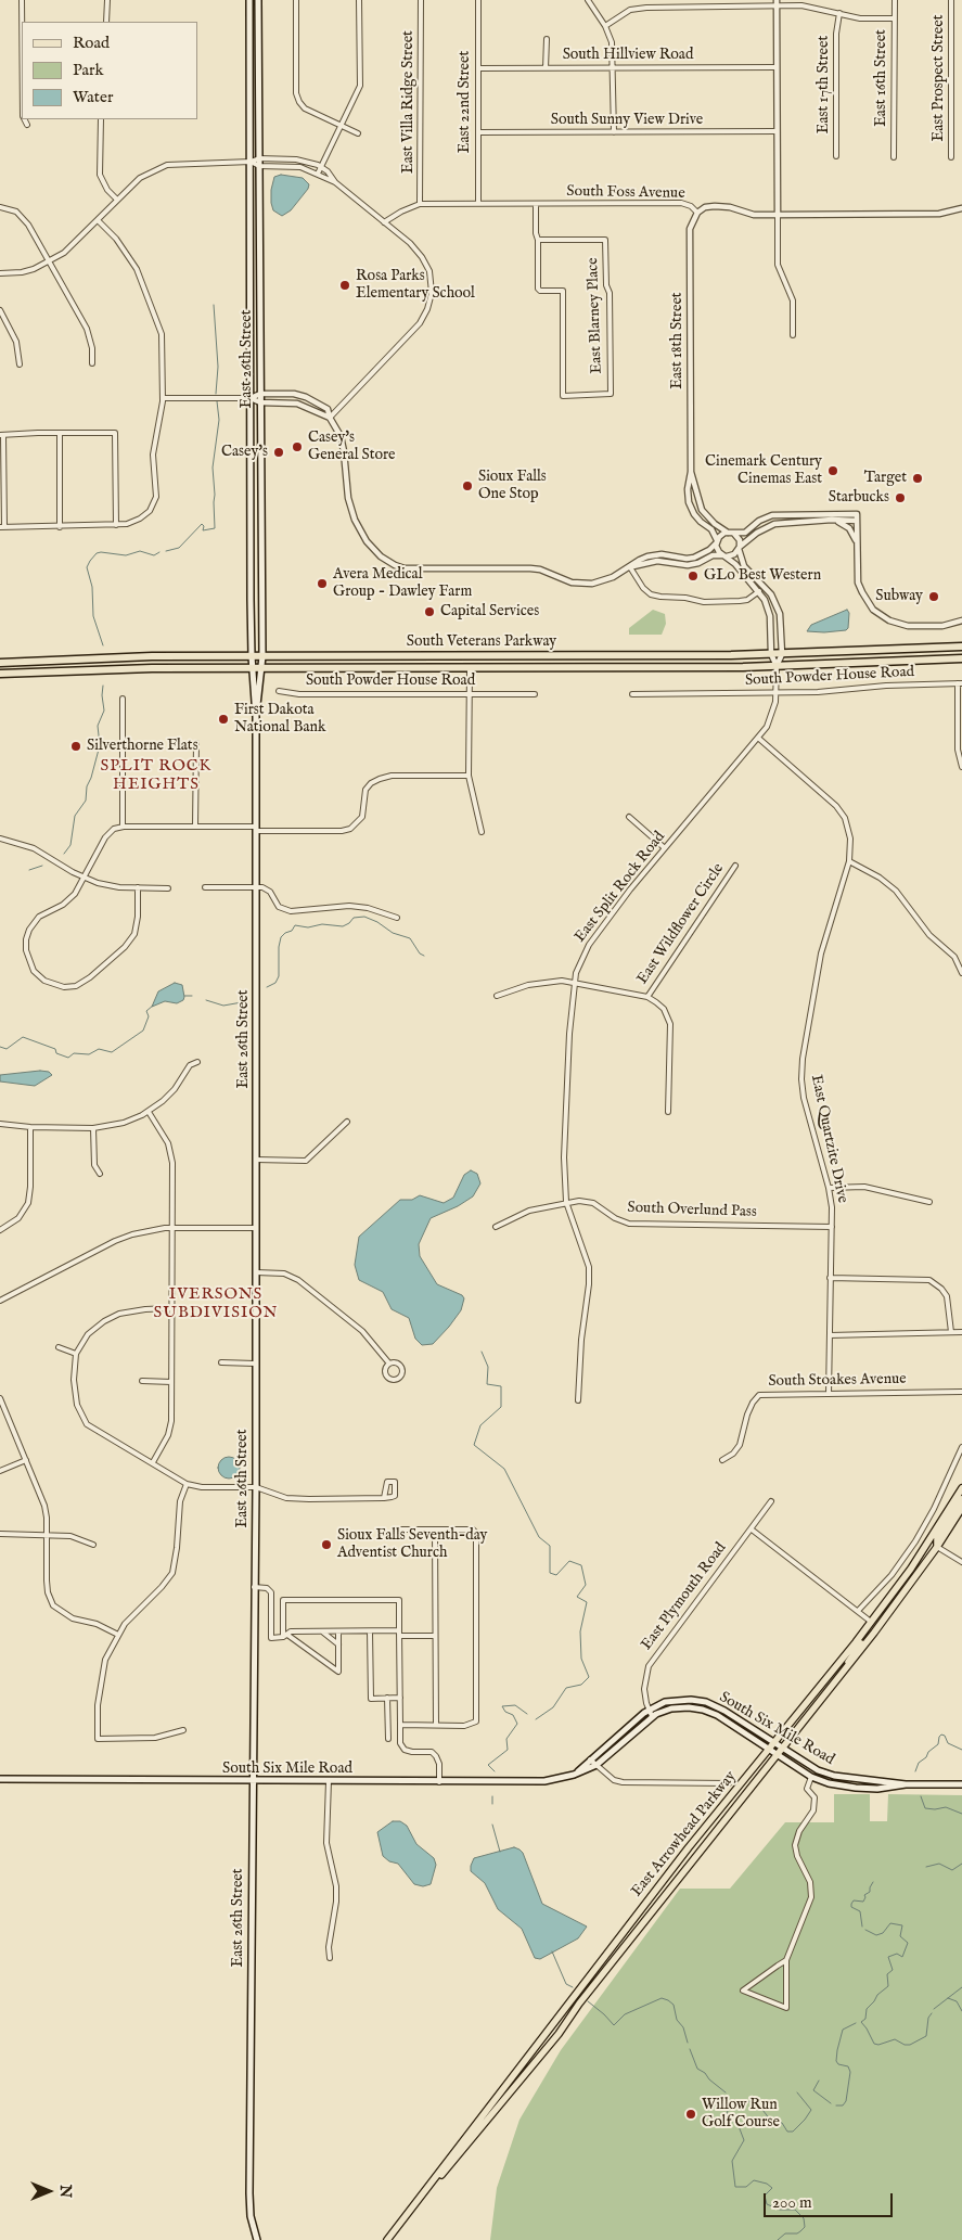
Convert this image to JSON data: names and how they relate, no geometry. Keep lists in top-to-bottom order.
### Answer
{
  "streets": {
    "highway": ["South Veterans Parkway"],
    "main road": ["East 26th Street", "South Six Mile Road", "East Arrowhead Parkway"],
    "street": [
      "South Hillview Road",
      "East 16th Street",
      "East Prospect Street",
      "East 17th Street",
      "East Villa Ridge Street",
      "East 22nd Street",
      "South Sunny View Drive",
      "South Foss Avenue",
      "East Blarney Place",
      "East 18th Street",
      "South Powder House Road",
      "East Split Rock Road",
      "East Wildflower Circle",
      "East Quartzite Drive",
      "South Overlund Pass",
      "South Stoakes Avenue",
      "East Plymouth Road"
    ]
  },
  "crossings": [
    ["South Hillview Road", "East 22nd Street"],
    ["East Villa Ridge Street", "South Foss Avenue"],
    ["East 22nd Street", "South Sunny View Drive"],
    ["East 22nd Street", "South Foss Avenue"],
    ["South Foss Avenue", "East Blarney Place"],
    ["South Foss Avenue", "East 18th Street"],
    ["East 18th Street", "South Veterans Parkway"],
    ["East 18th Street", "East Split Rock Road"],
    ["East 26th Street", "South Veterans Parkway"],
    ["East 26th Street", "South Six Mile Road"],
    ["South Veterans Parkway", "East Split Rock Road"],
    ["South Powder House Road", "East Split Rock Road"],
    ["East Split Rock Road", "East Quartzite Drive"],
    ["East Split Rock Road", "South Overlund Pass"],
    ["East Quartzite Drive", "South Overlund Pass"],
    ["East Quartzite Drive", "South Stoakes Avenue"],
    ["East Plymouth Road", "South Six Mile Road"],
    ["South Six Mile Road", "East Arrowhead Parkway"]
  ],
  "districts": ["SPLIT ROCK HEIGHTS", "IVERSONS SUBDIVISION"],
  "places": [
    "Rosa Parks Elementary School",
    "Casey's General Store",
    "Casey's",
    "Cinemark Century Cinemas East",
    "Target",
    "Sioux Falls One Stop",
    "Starbucks",
    "GLo Best Western",
    "Avera Medical Group - Dawley Farm",
    "Subway",
    "Capital Services",
    "First Dakota National Bank",
    "Silverthorne Flats",
    "Sioux Falls Seventh-day Adventist Church",
    "Willow Run Golf Course"
  ],
  "legend": ["Road", "Park", "Water"],
  "scale_bar": "200 m",
  "north": "right"
}
